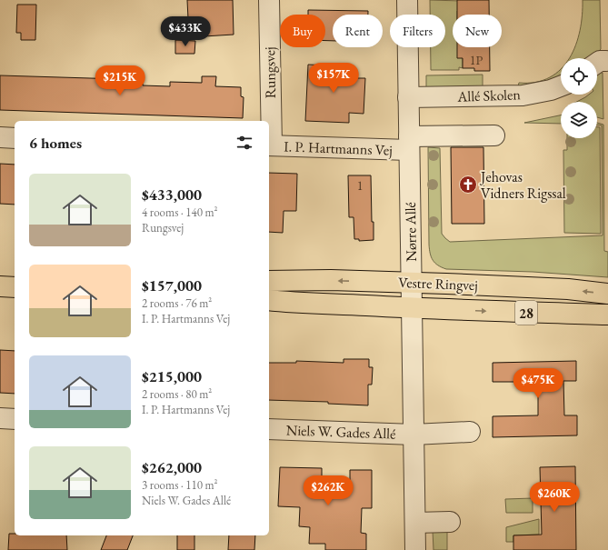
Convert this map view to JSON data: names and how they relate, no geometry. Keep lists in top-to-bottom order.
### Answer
{
  "streets": {
    "main road": ["Vestre Ringvej", "28"],
    "street": [
      "Rungsvej",
      "Allé Skolen",
      "I. P. Hartmanns Vej",
      "Nørre Allé",
      "Niels W. Gades Allé"
    ]
  },
  "crossings": [
    ["Rungsvej", "I. P. Hartmanns Vej"],
    ["Allé Skolen", "Nørre Allé"],
    ["I. P. Hartmanns Vej", "Nørre Allé"],
    ["Nørre Allé", "Vestre Ringvej"],
    ["Nørre Allé", "Niels W. Gades Allé"]
  ],
  "places": {
    "church": ["Jehovas Vidners Rigssal"]
  },
  "house_numbers": ["1P", "1"],
  "page": {
    "chip": [
      "Buy",
      "Rent",
      "Filters",
      "New"
    ],
    "price": [
      "$433K",
      "$157K",
      "$215K",
      "$475K",
      "$262K",
      "$260K"
    ],
    "heading": "6 homes",
    "list": [
      {
        "name": "$433,000",
        "note": "4 rooms · 140 m² · Rungsvej"
      },
      {
        "name": "$157,000",
        "note": "2 rooms · 76 m² · I. P. Hartmanns Vej"
      },
      {
        "name": "$215,000",
        "note": "2 rooms · 80 m² · I. P. Hartmanns Vej"
      },
      {
        "name": "$262,000",
        "note": "3 rooms · 110 m² · Niels W. Gades Allé"
      }
    ]
  }
}
